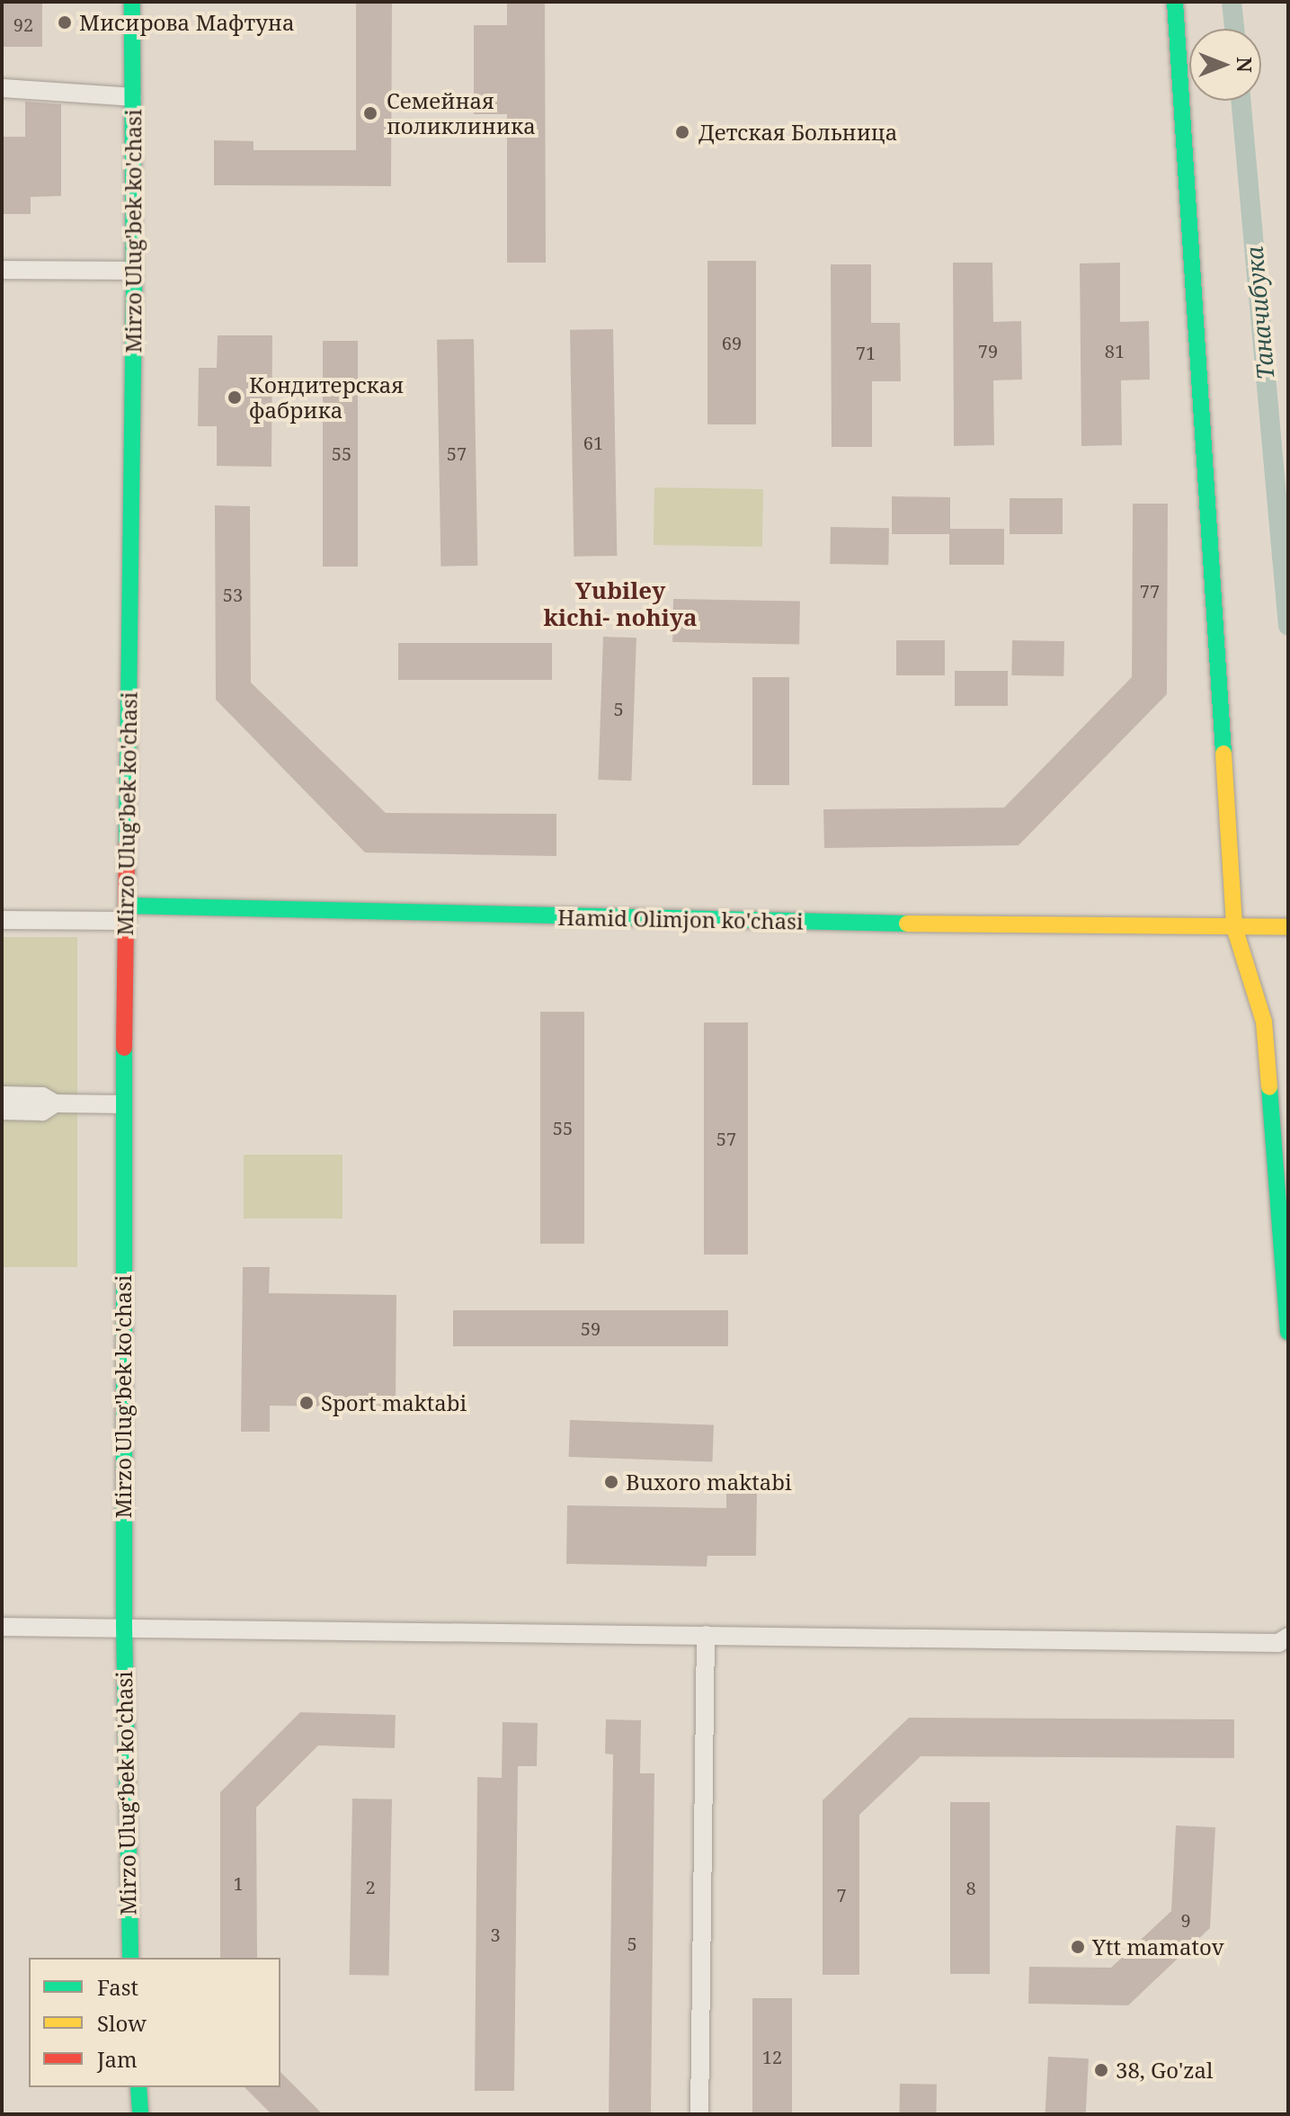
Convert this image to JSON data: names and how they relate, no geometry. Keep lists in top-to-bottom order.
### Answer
{
  "streets": {
    "street": ["Mirzo Ulug'bek ko'chasi", "Hamid Olimjon ko'chasi", "Mirzo Ulug‘bek ko'chasi"]
  },
  "crossings": [
    ["Mirzo Ulug'bek ko'chasi", "Hamid Olimjon ko'chasi"],
    ["Mirzo Ulug'bek ko'chasi", "Mirzo Ulug‘bek ko'chasi"]
  ],
  "districts": ["Yubiley kichi- nohiya"],
  "water": ["Таначибука"],
  "places": [
    "Мисирова Мафтуна",
    "Семейная поликлиника",
    "Детская Больница",
    "Кондитерская фабрика",
    "Sport maktabi",
    "Buxoro maktabi",
    "Ytt mamatov",
    "38, Go'zal"
  ],
  "house_numbers": [
    "92",
    "69",
    "79",
    "81",
    "71",
    "61",
    "55",
    "57",
    "77",
    "53",
    "5",
    "55",
    "57",
    "59",
    "1",
    "2",
    "8",
    "7",
    "9",
    "3",
    "5",
    "12"
  ],
  "legend": ["Fast", "Slow", "Jam"],
  "north": "right"
}
